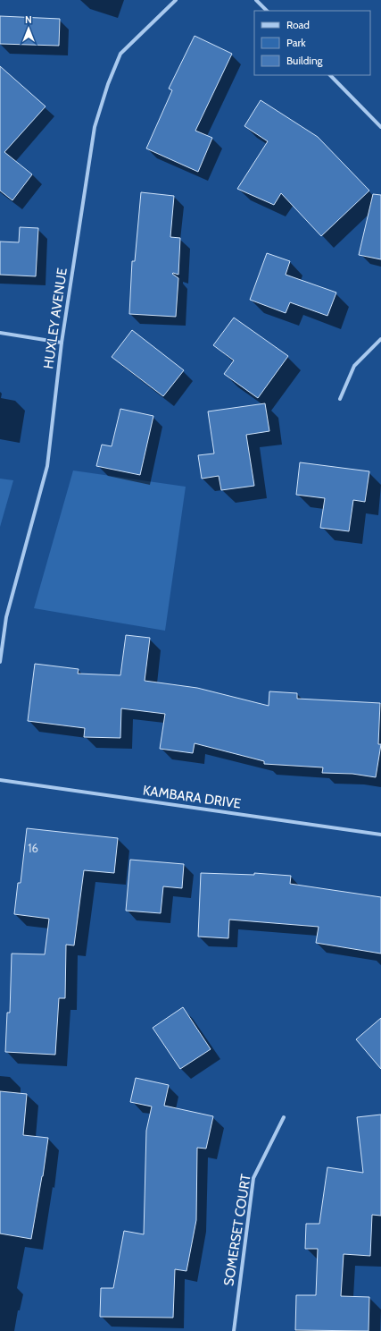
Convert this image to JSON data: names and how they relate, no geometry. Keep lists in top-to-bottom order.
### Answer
{
  "streets": {
    "street": ["HUXLEY AVENUE", "KAMBARA DRIVE", "SOMERSET COURT"]
  },
  "house_numbers": ["16"],
  "legend": ["Road", "Park", "Building"],
  "north": "top"
}
